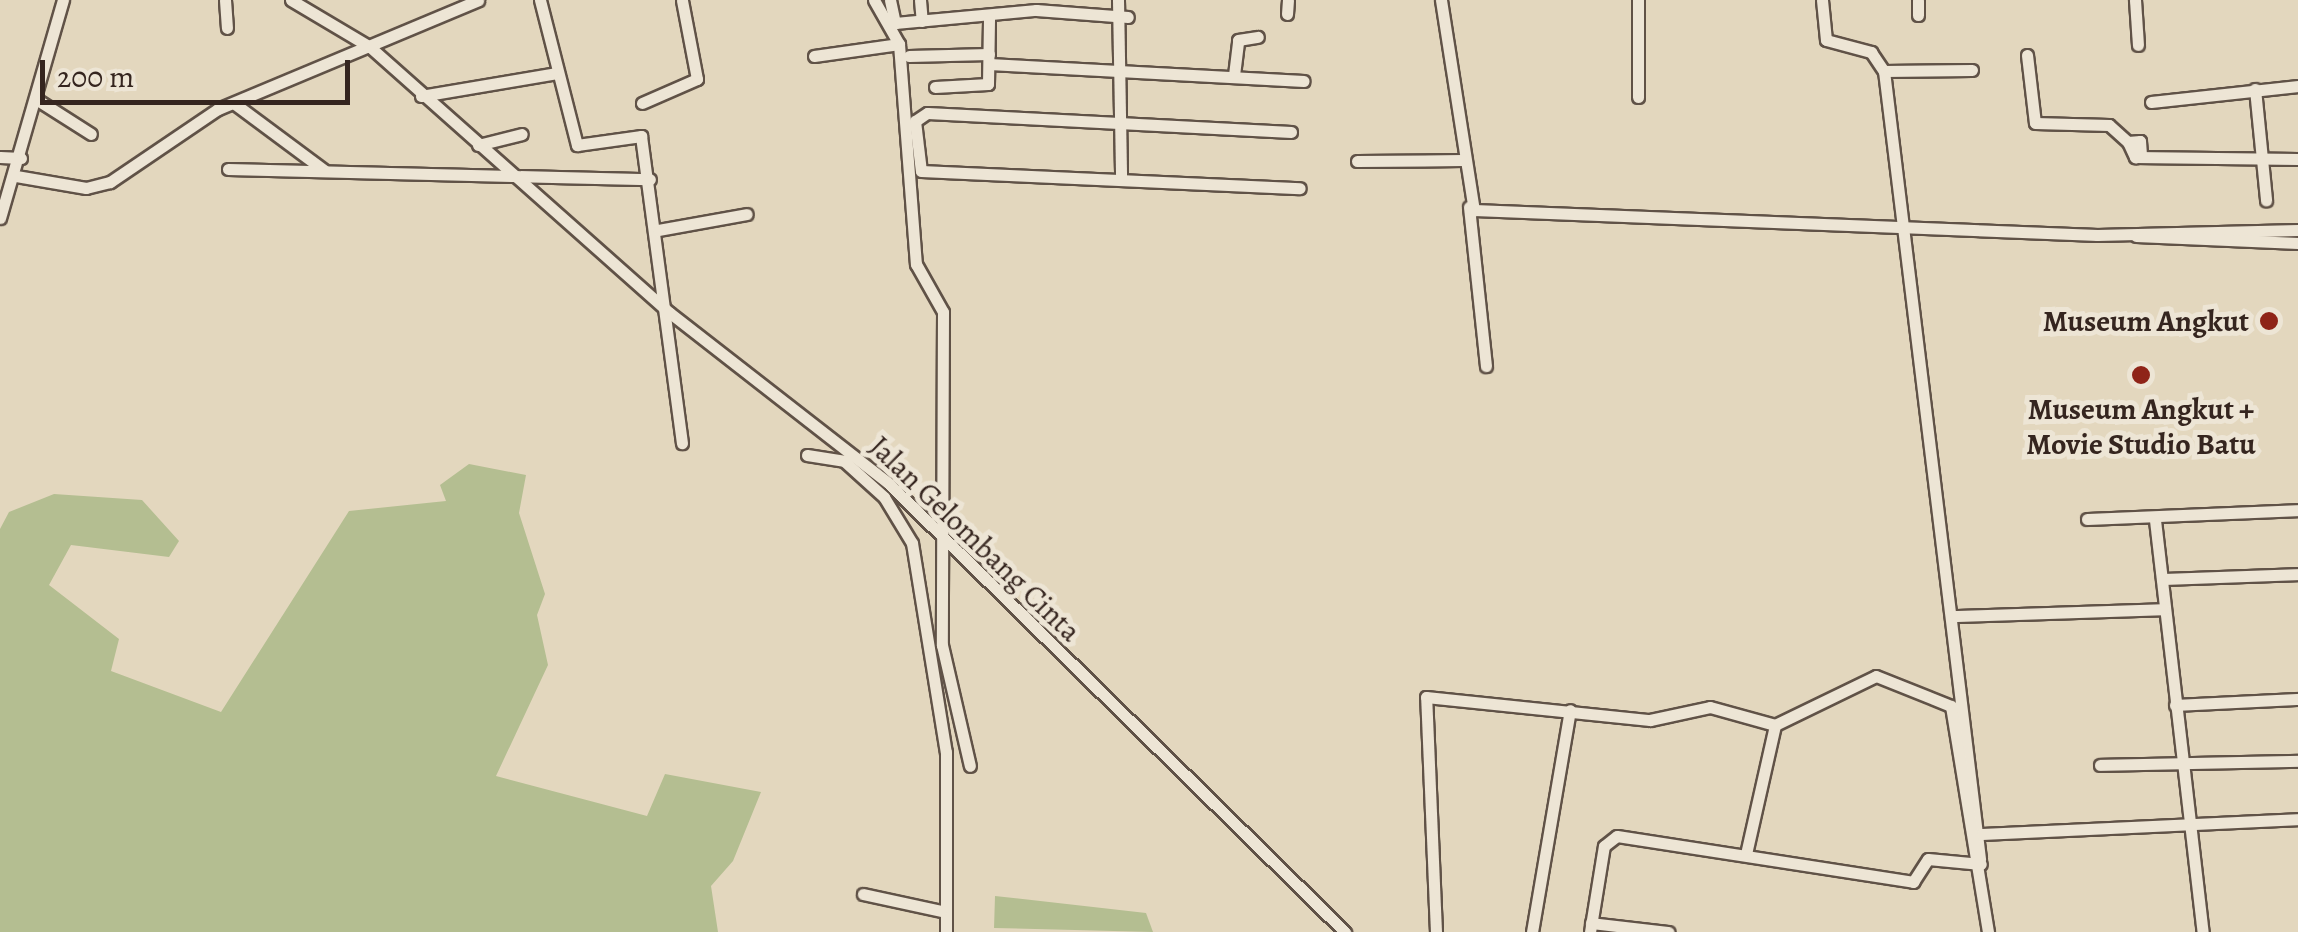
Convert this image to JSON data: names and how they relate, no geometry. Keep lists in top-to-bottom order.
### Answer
{
  "streets": {
    "street": ["Jalan Gelombang Cinta"]
  },
  "places": ["Museum Angkut", "Museum Angkut + Movie Studio Batu"],
  "scale_bar": "200 m"
}
